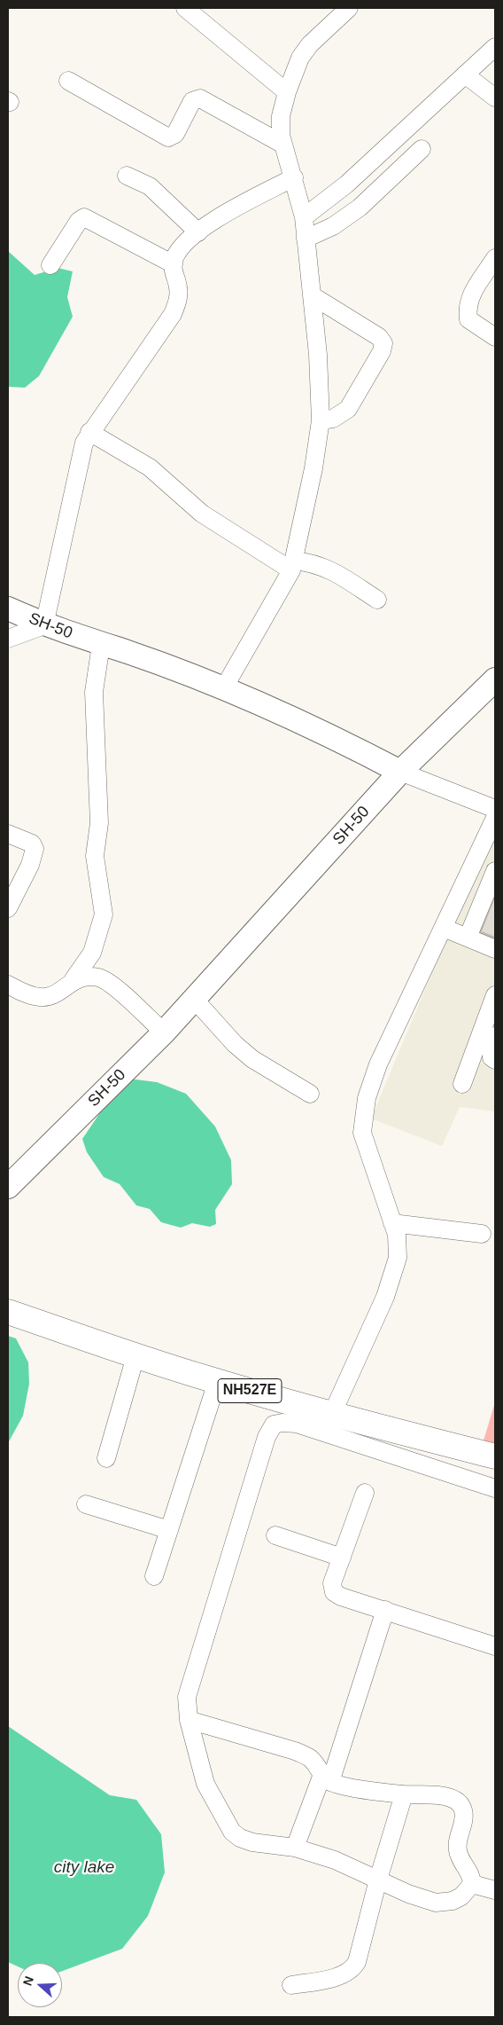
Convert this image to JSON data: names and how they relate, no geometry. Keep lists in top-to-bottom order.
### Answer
{
  "streets": {
    "highway": ["NH527E"],
    "main road": ["SH-50"]
  },
  "water": ["city lake"],
  "north": "left"
}
